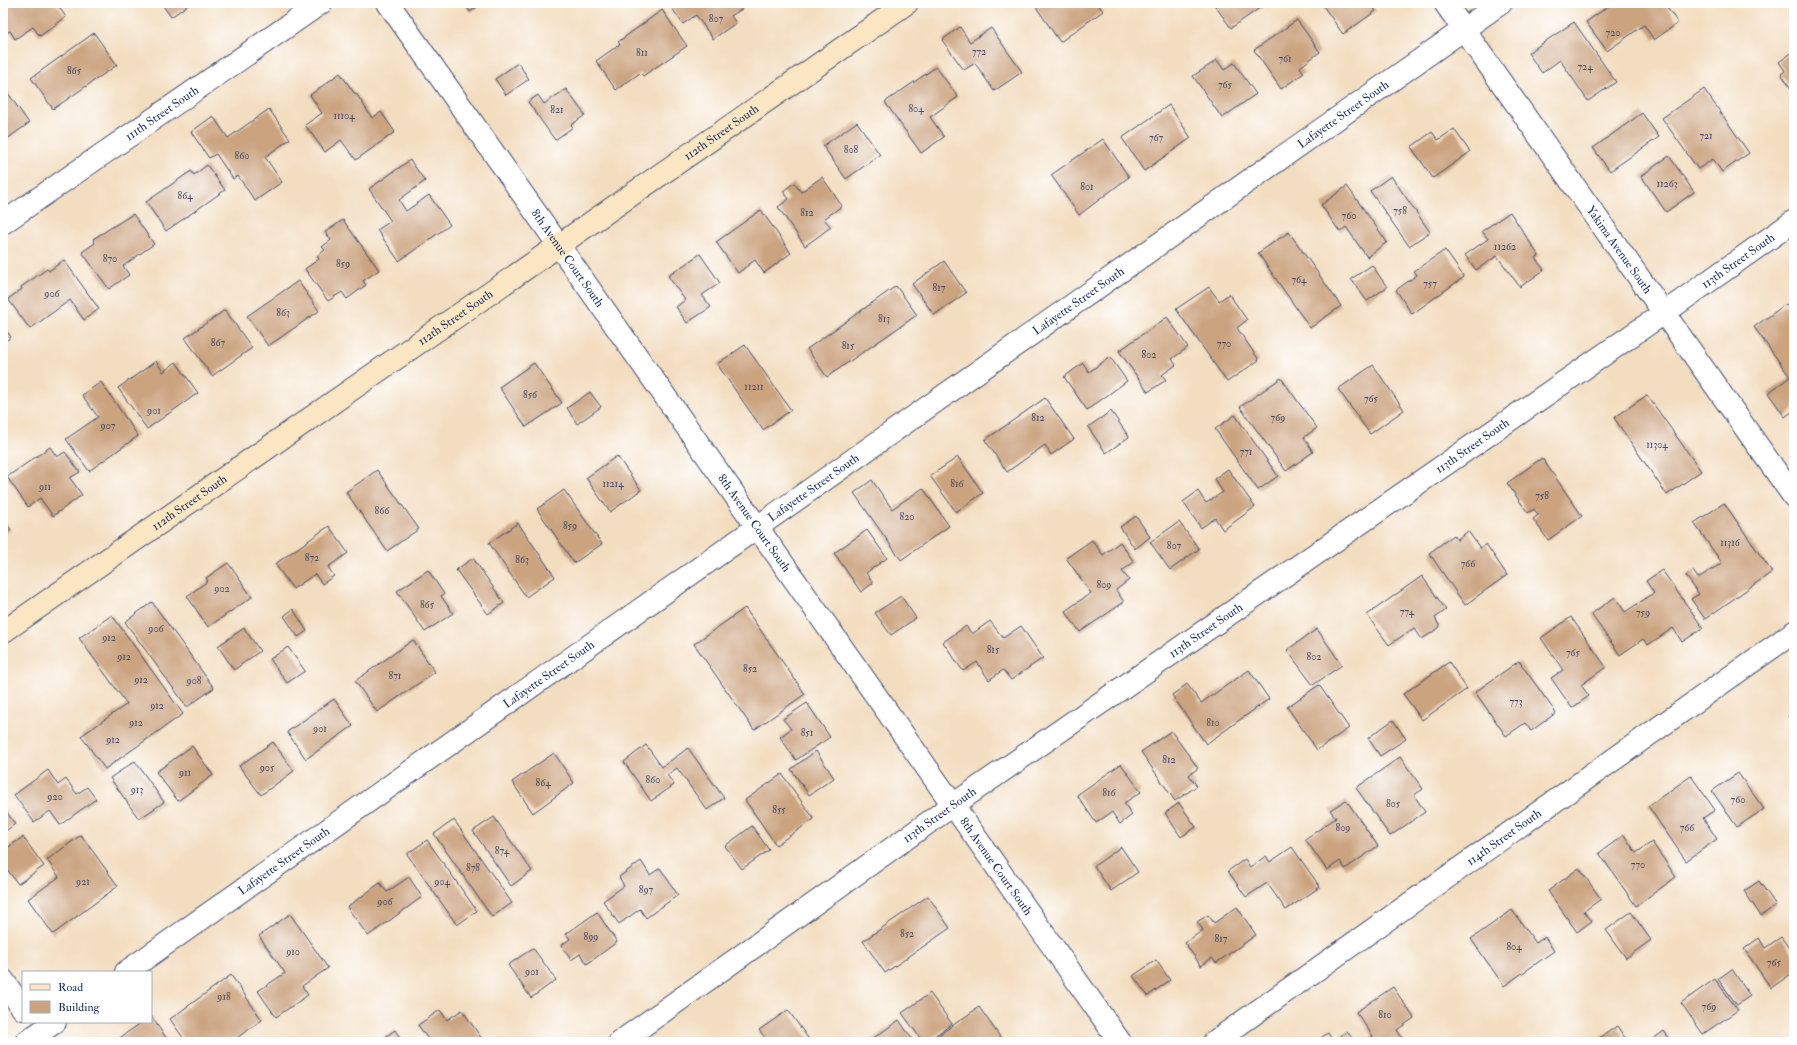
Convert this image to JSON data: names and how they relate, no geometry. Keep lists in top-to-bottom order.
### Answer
{
  "streets": {
    "main road": ["112th Street South"],
    "street": [
      "111th Street South",
      "Lafayette Street South",
      "Yakima Avenue South",
      "8th Avenue Court South",
      "113th Street South",
      "114th Street South"
    ]
  },
  "crossings": [
    ["Lafayette Street South", "Yakima Avenue South"],
    ["Lafayette Street South", "8th Avenue Court South"],
    ["112th Street South", "8th Avenue Court South"],
    ["Yakima Avenue South", "113th Street South"],
    ["8th Avenue Court South", "113th Street South"]
  ],
  "house_numbers": [
    "807",
    "720",
    "772",
    "811",
    "761",
    "724",
    "865",
    "765",
    "804",
    "821",
    "11104",
    "721",
    "767",
    "808",
    "860",
    "11263",
    "801",
    "864",
    "758",
    "812",
    "760",
    "11262",
    "870",
    "859",
    "764",
    "757",
    "817",
    "906",
    "863",
    "813",
    "867",
    "770",
    "815",
    "802",
    "11211",
    "856",
    "765",
    "901",
    "812",
    "769",
    "907",
    "11304",
    "771",
    "11214",
    "816",
    "911",
    "758",
    "866",
    "820",
    "859",
    "11316",
    "807",
    "872",
    "863",
    "766",
    "809",
    "902",
    "865",
    "774",
    "759",
    "906",
    "912",
    "815",
    "765",
    "912",
    "802",
    "852",
    "871",
    "912",
    "908",
    "773",
    "912",
    "912",
    "810",
    "901",
    "851",
    "912",
    "812",
    "905",
    "911",
    "860",
    "864",
    "913",
    "816",
    "920",
    "760",
    "805",
    "855",
    "809",
    "766",
    "874",
    "770",
    "878",
    "921",
    "904",
    "897",
    "906",
    "852",
    "899",
    "817",
    "804",
    "910",
    "765",
    "901",
    "918",
    "769",
    "810"
  ],
  "legend": ["Road", "Building"]
}
